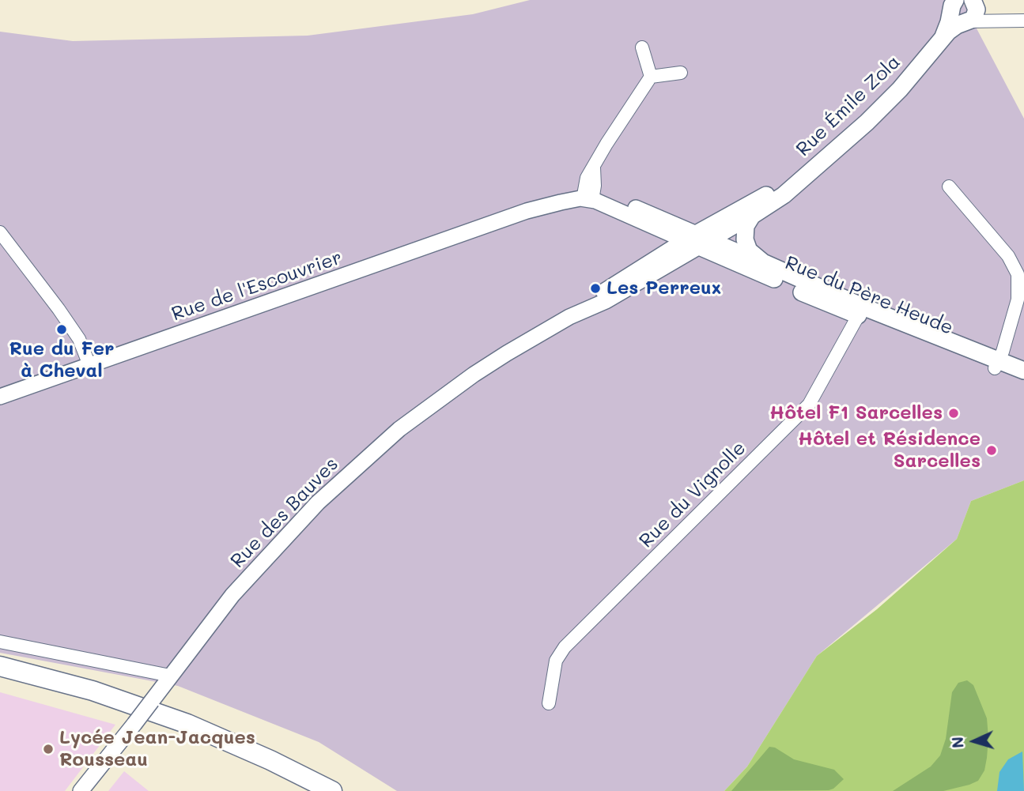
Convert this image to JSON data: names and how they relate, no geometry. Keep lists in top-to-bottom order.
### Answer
{
  "streets": {
    "main road": ["Rue Émile Zola", "Rue du Père Heude"],
    "street": ["Rue de l'Escouvrier", "Rue du Vignolle", "Rue des Bauves"]
  },
  "crossings": [
    ["Rue Émile Zola", "Rue du Père Heude"],
    ["Rue Émile Zola", "Rue des Bauves"],
    ["Rue du Père Heude", "Rue du Vignolle"],
    ["Rue du Père Heude", "Rue des Bauves"]
  ],
  "places": [
    "Les Perreux",
    "Rue du Fer à Cheval",
    "Hôtel F1 Sarcelles",
    "Hôtel et Résidence Sarcelles",
    "Lycée Jean-Jacques Rousseau"
  ],
  "north": "left"
}
